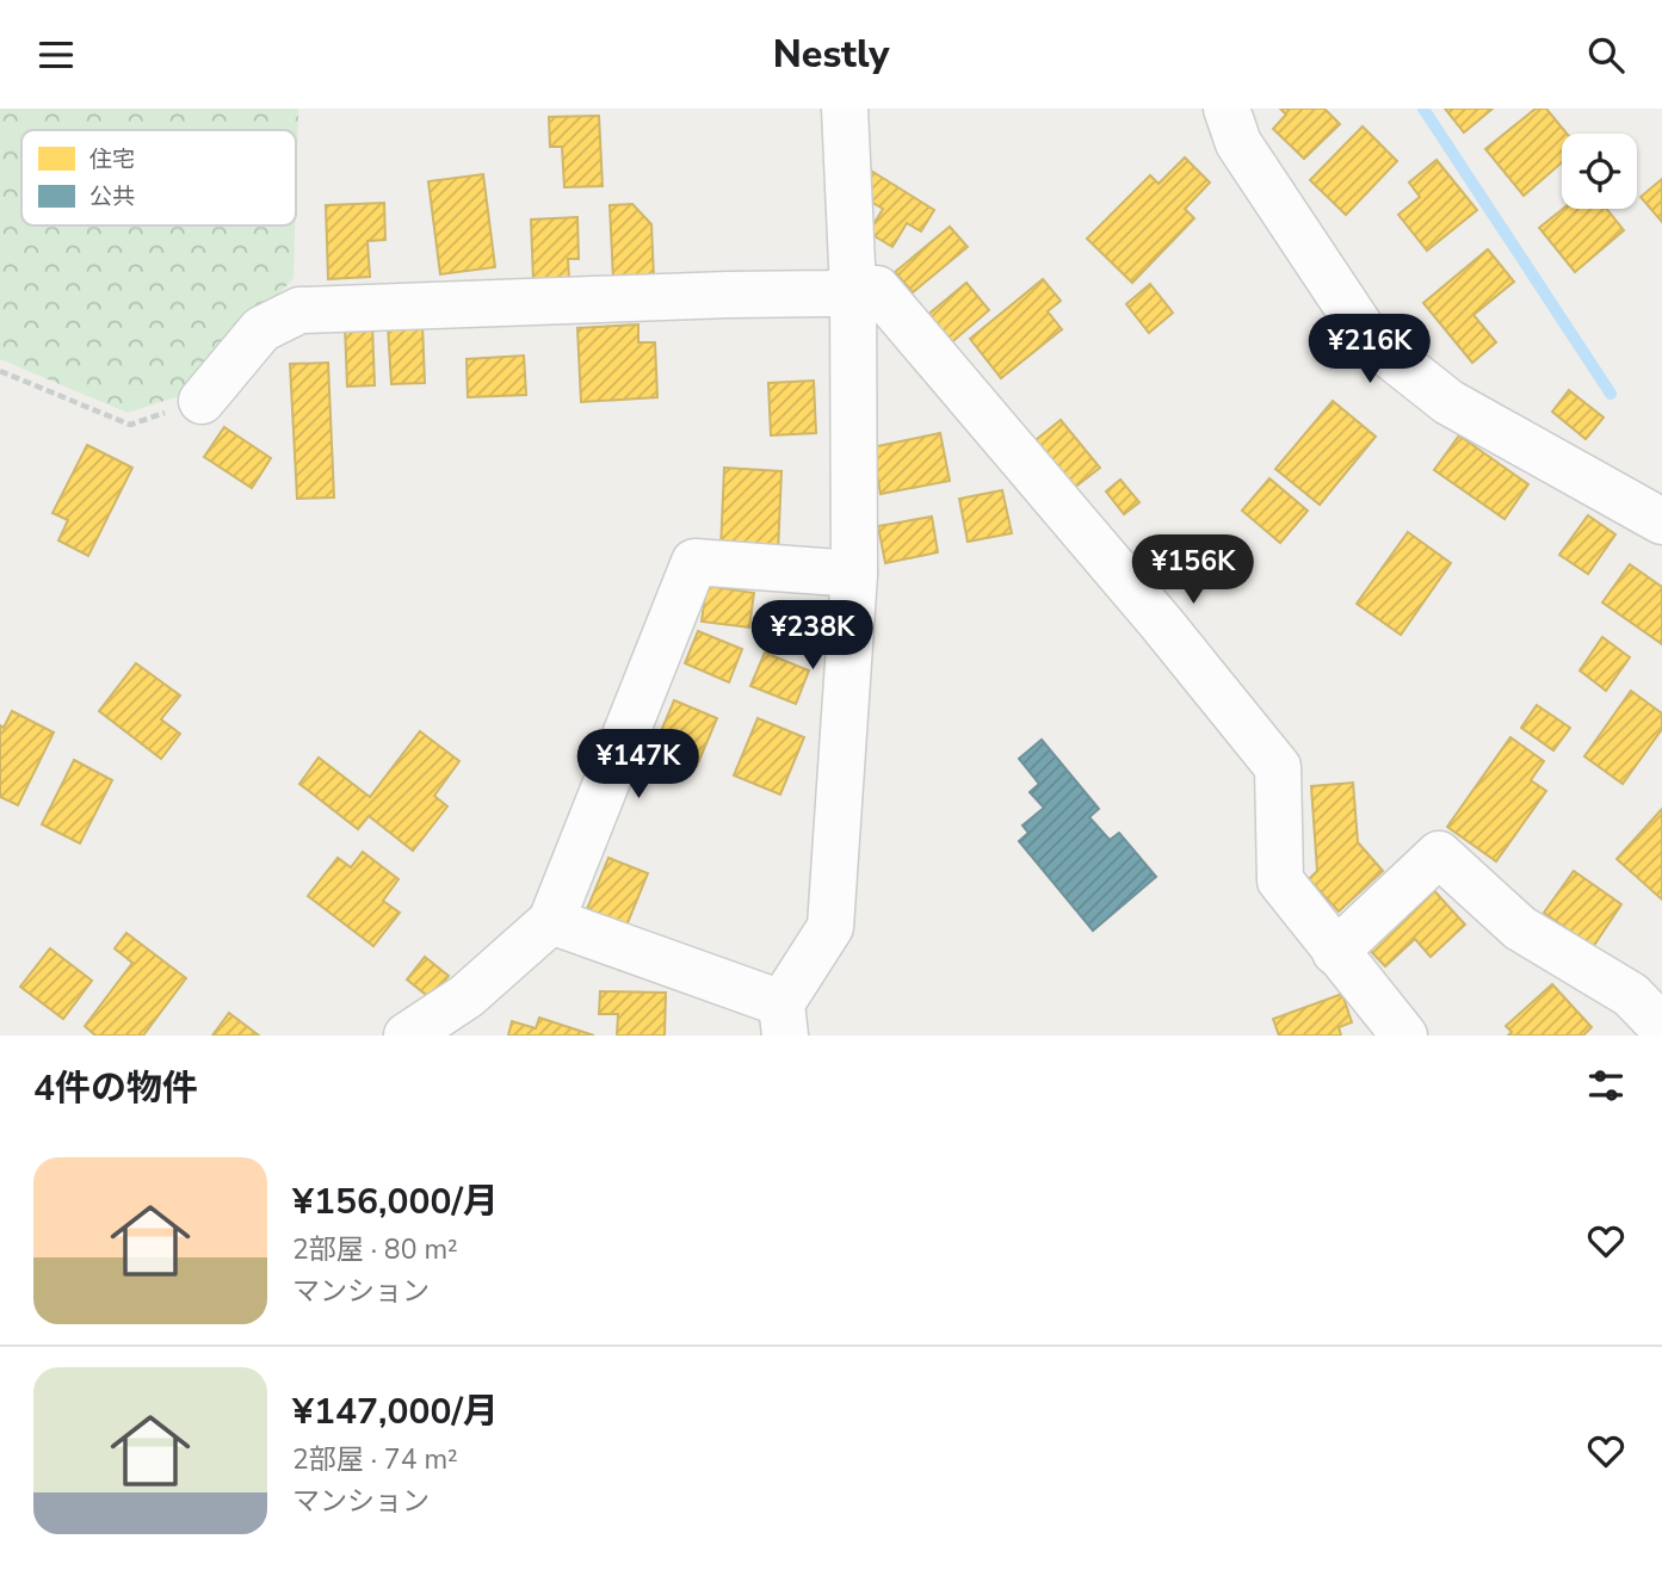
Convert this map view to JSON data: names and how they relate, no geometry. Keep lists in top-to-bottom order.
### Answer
{
  "legend": ["住宅", "公共"],
  "page": {
    "header": "Nestly",
    "price": [
      "¥216K",
      "¥156K",
      "¥238K",
      "¥147K"
    ],
    "heading": "4件の物件",
    "list": [
      {
        "name": "¥156,000/月",
        "note": "2部屋 · 80 m² · マンション"
      },
      {
        "name": "¥147,000/月",
        "note": "2部屋 · 74 m² · マンション"
      }
    ]
  }
}
